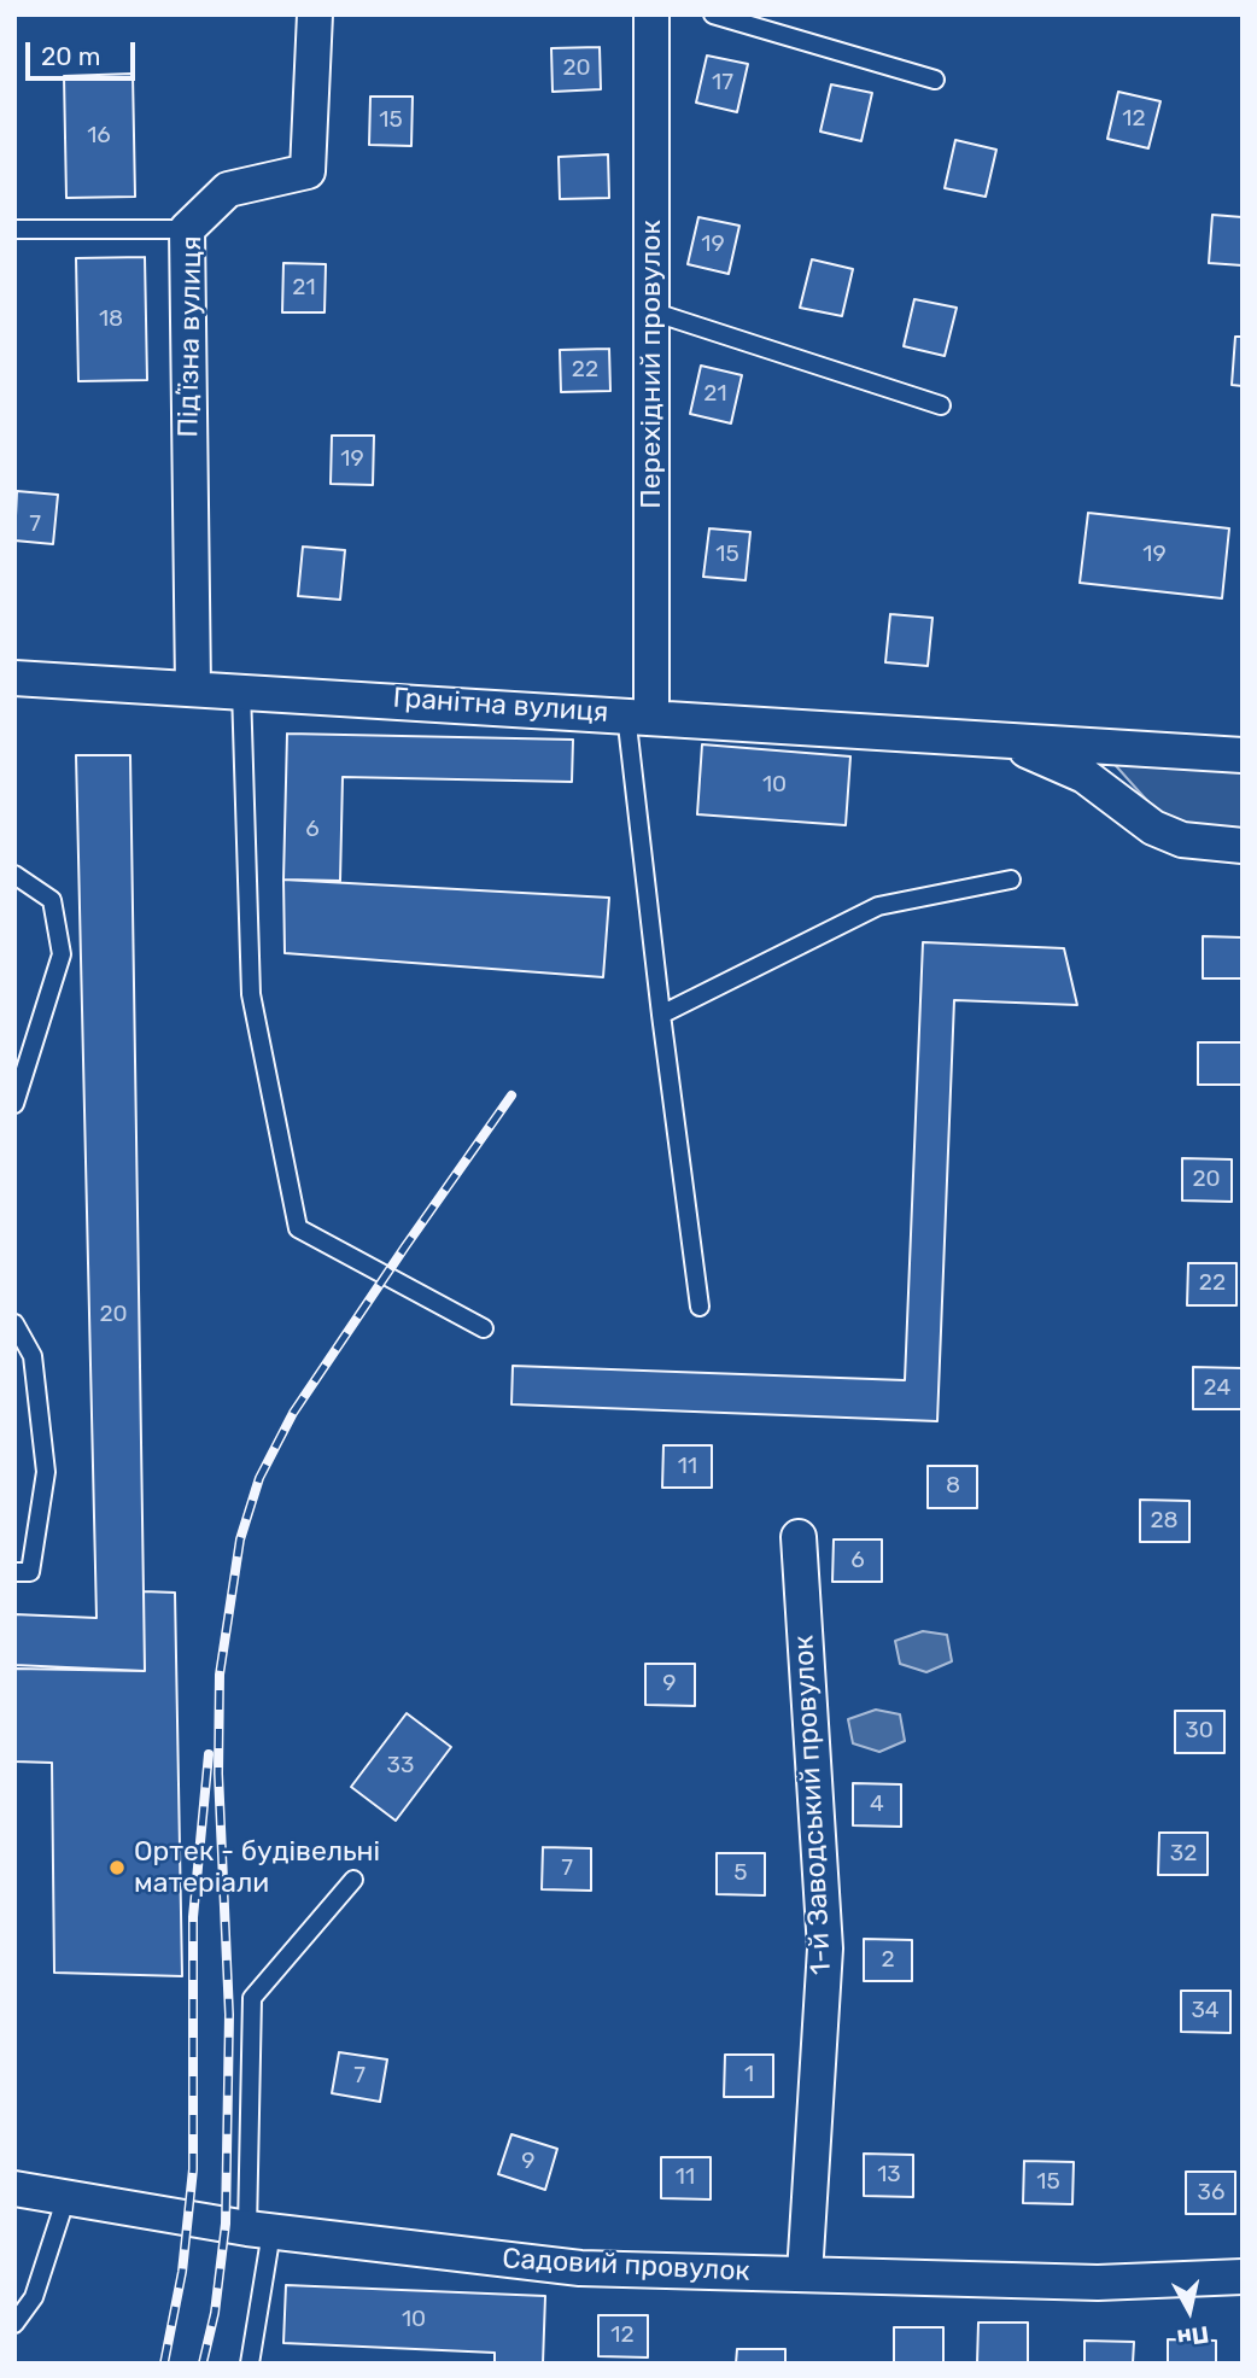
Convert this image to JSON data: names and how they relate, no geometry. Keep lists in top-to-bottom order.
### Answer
{
  "streets": {
    "street": [
      "Підʼїзна вулиця",
      "Перехідний провулок",
      "Гранітна вулиця",
      "1-й Заводський провулок",
      "Садовий провулок"
    ]
  },
  "crossings": [
    ["Підʼїзна вулиця", "Гранітна вулиця"],
    ["Перехідний провулок", "Гранітна вулиця"],
    ["1-й Заводський провулок", "Садовий провулок"]
  ],
  "places": ["Ортек - будівельні матеріали"],
  "house_numbers": [
    "20",
    "17",
    "12",
    "15",
    "16",
    "19",
    "21",
    "18",
    "22",
    "21",
    "19",
    "7",
    "15",
    "19",
    "10",
    "6",
    "20",
    "22",
    "20",
    "24",
    "11",
    "8",
    "28",
    "6",
    "9",
    "30",
    "33",
    "4",
    "32",
    "7",
    "5",
    "2",
    "34",
    "1",
    "7",
    "9",
    "13",
    "11",
    "15",
    "36",
    "10",
    "12"
  ],
  "scale_bar": "20 m",
  "north": "bottom"
}
